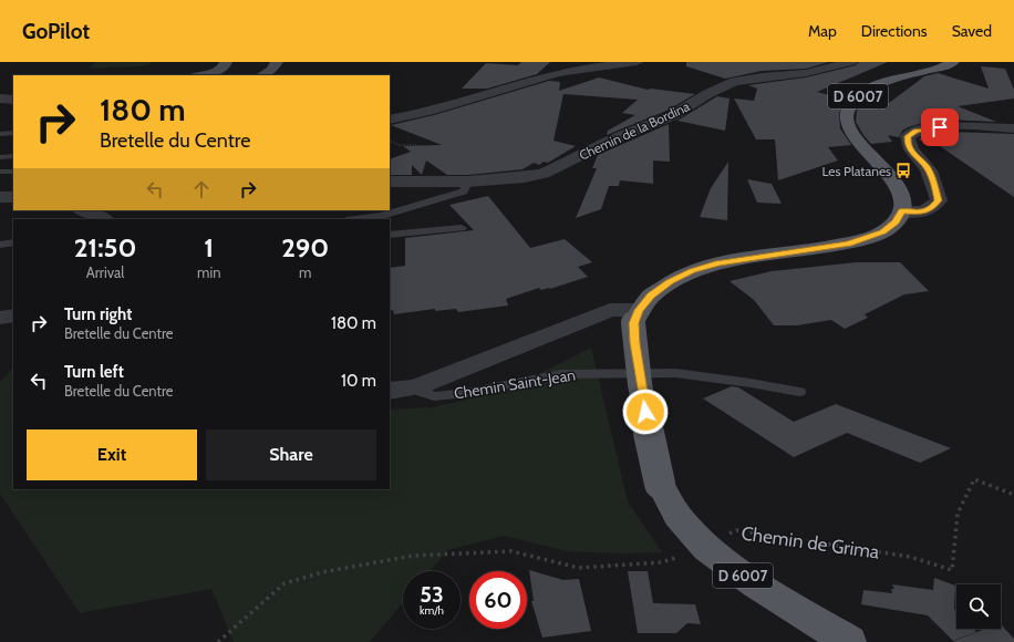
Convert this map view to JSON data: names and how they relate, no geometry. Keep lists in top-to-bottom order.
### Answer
{
  "streets": {
    "main road": ["D 6007"],
    "street": ["Chemin de la Bordina", "Chemin Saint-Jean"],
    "path": ["Chemin de Grima"]
  },
  "crossings": [
    ["D 6007", "Chemin Saint-Jean"],
    ["D 6007", "Chemin de Grima"]
  ],
  "places": {
    "bus stop": ["Les Platanes"]
  },
  "page": {
    "header": "GoPilot",
    "nav": ["Map", "Directions", "Saved"],
    "turn": ["180 m", "Bretelle du Centre"],
    "eta": [
      "21:50",
      "Arrival",
      "1",
      "min",
      "290",
      "m"
    ],
    "list": [
      {
        "name": "Turn right",
        "note": "Bretelle du Centre",
        "value": "180 m"
      },
      {
        "name": "Turn left",
        "note": "Bretelle du Centre",
        "value": "10 m"
      }
    ],
    "buttons": ["Exit", "Share"],
    "speed": "53 km/h",
    "limit": "60"
  }
}
